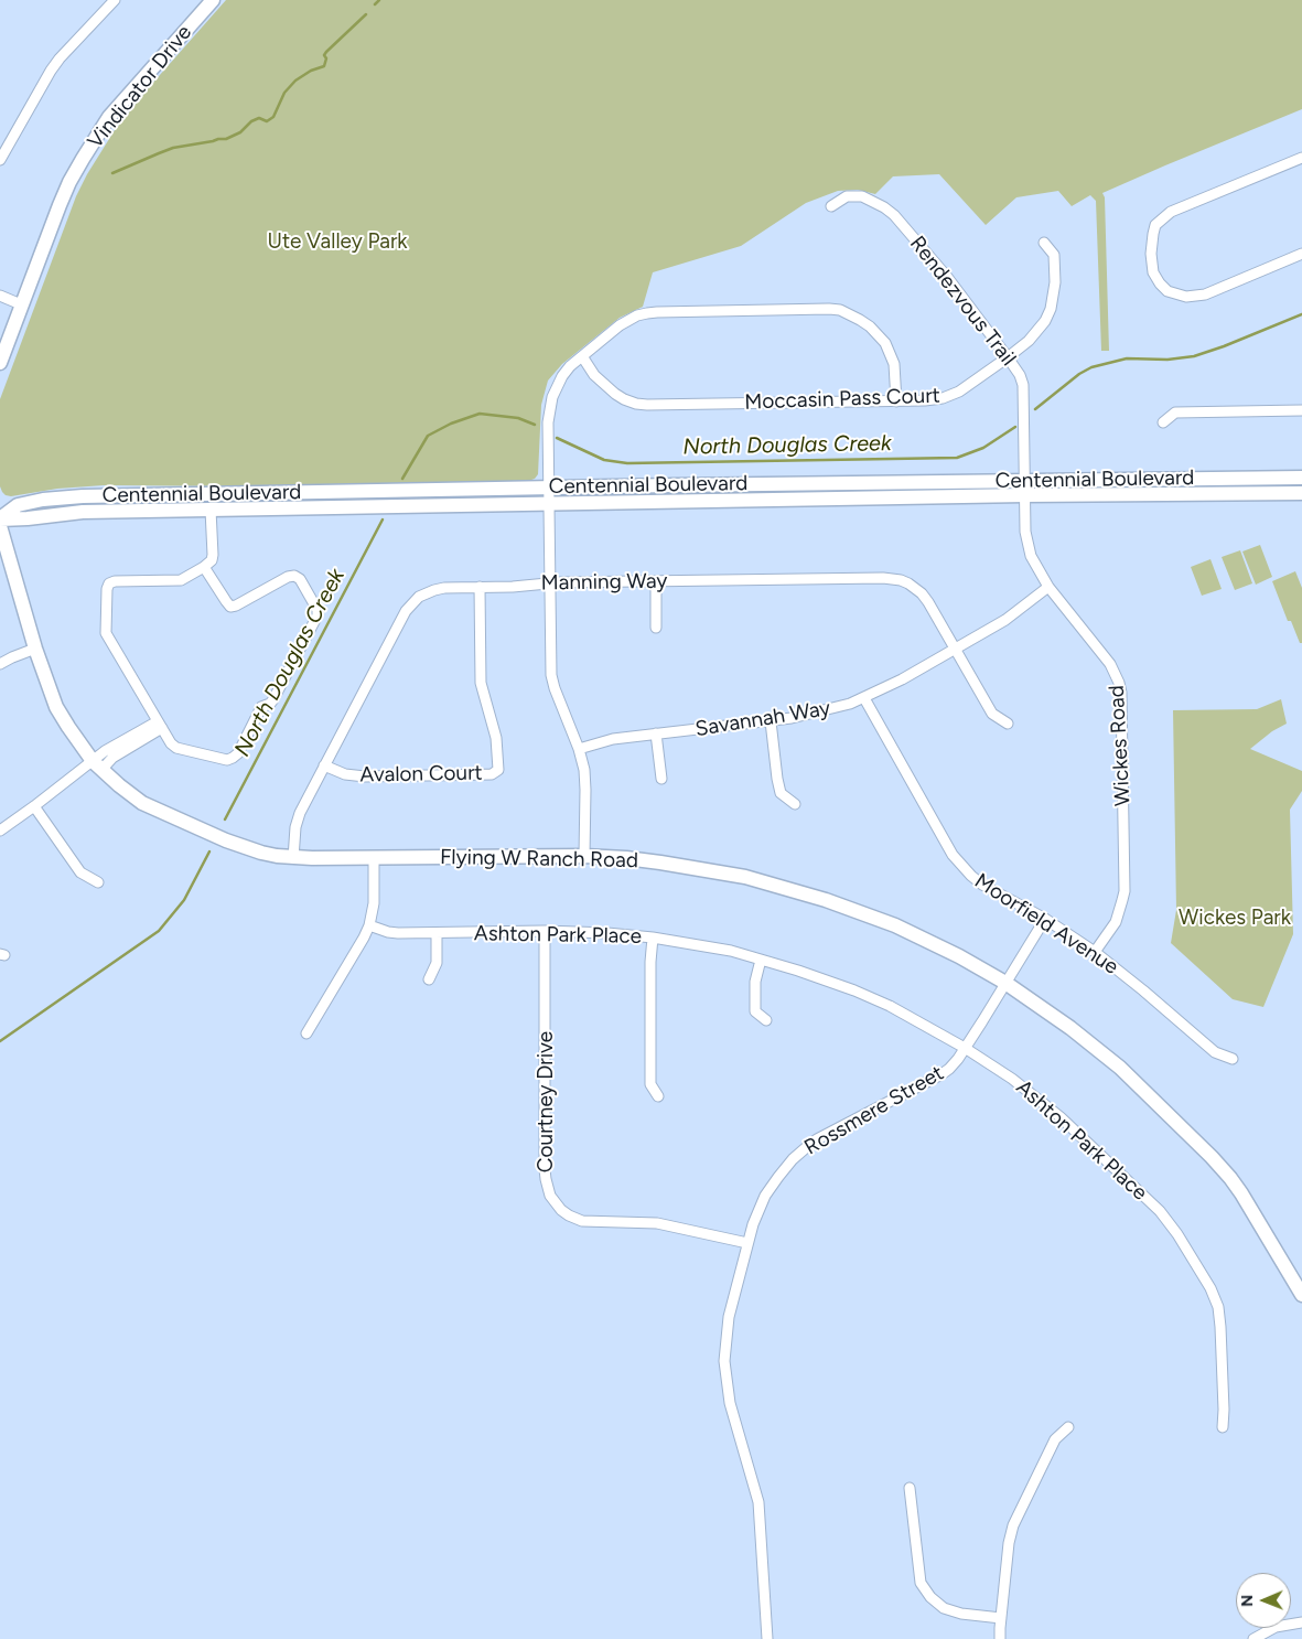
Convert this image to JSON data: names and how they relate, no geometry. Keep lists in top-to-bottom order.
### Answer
{
  "streets": {
    "main road": ["Vindicator Drive", "Centennial Boulevard", "Flying W Ranch Road"],
    "street": [
      "Rendezvous Trail",
      "Moccasin Pass Court",
      "Manning Way",
      "Savannah Way",
      "Wickes Road",
      "Avalon Court",
      "Moorfield Avenue",
      "Ashton Park Place",
      "Courtney Drive",
      "Rossmere Street"
    ]
  },
  "crossings": [
    ["Rendezvous Trail", "Moccasin Pass Court"],
    ["Rendezvous Trail", "Centennial Boulevard"],
    ["Rendezvous Trail", "Wickes Road"],
    ["Centennial Boulevard", "Wickes Road"],
    ["Manning Way", "Savannah Way"],
    ["Manning Way", "Avalon Court"],
    ["Manning Way", "Flying W Ranch Road"],
    ["Savannah Way", "Wickes Road"],
    ["Savannah Way", "Moorfield Avenue"],
    ["Wickes Road", "Moorfield Avenue"],
    ["Flying W Ranch Road", "Rossmere Street"],
    ["Moorfield Avenue", "Rossmere Street"],
    ["Ashton Park Place", "Courtney Drive"],
    ["Ashton Park Place", "Rossmere Street"],
    ["Courtney Drive", "Rossmere Street"]
  ],
  "water": ["North Douglas Creek"],
  "parks": ["Ute Valley Park", "Wickes Park"],
  "north": "left"
}
